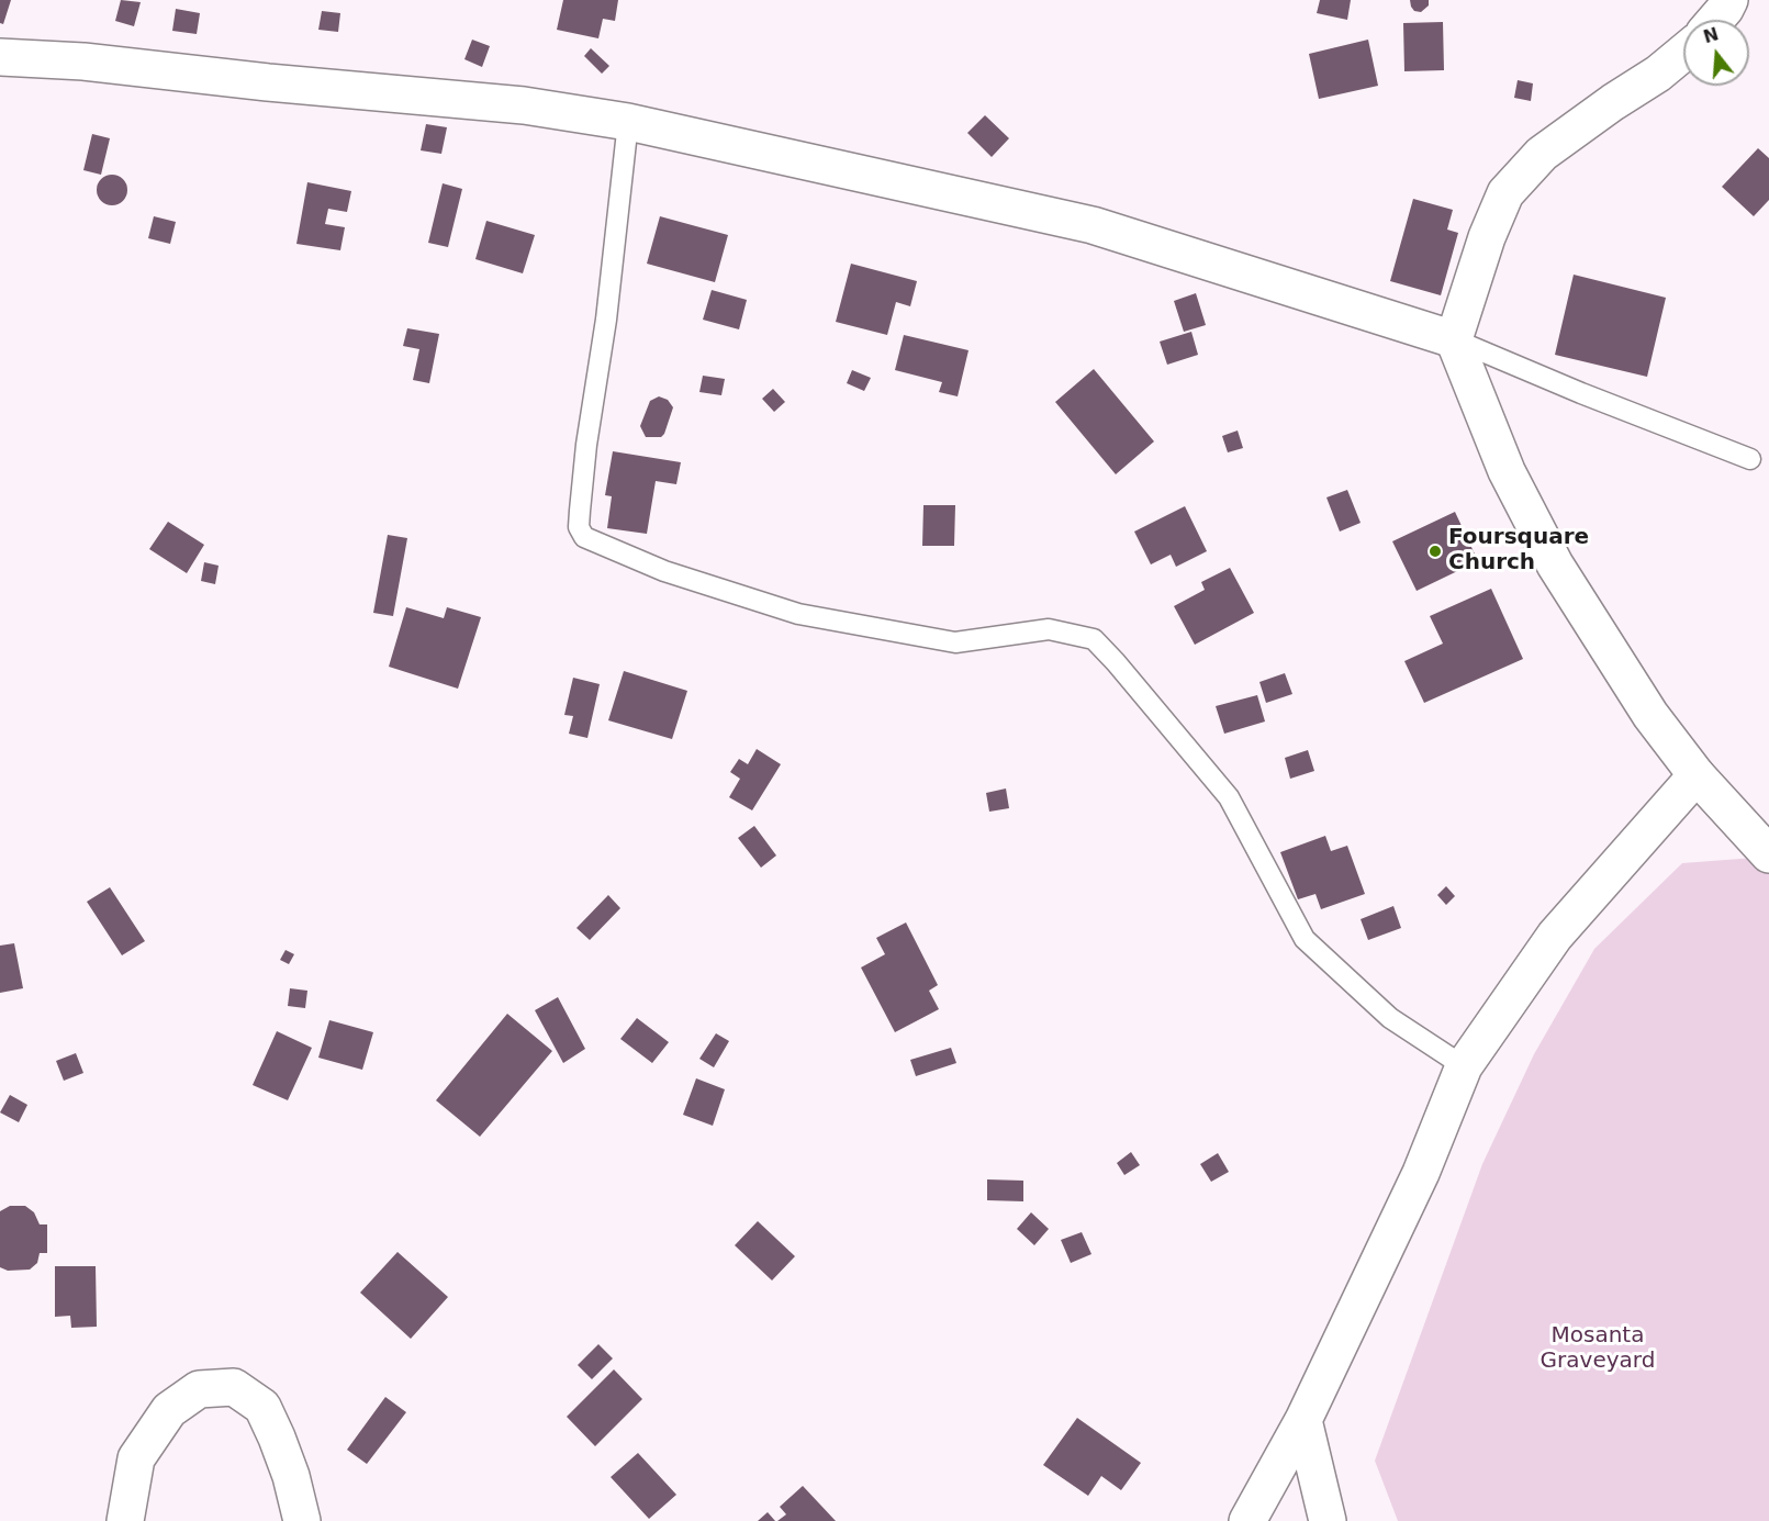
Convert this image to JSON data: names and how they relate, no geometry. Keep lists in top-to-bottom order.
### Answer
{
  "parks": ["Mosanta Graveyard"],
  "places": ["Foursquare Church"],
  "north": "top"
}
